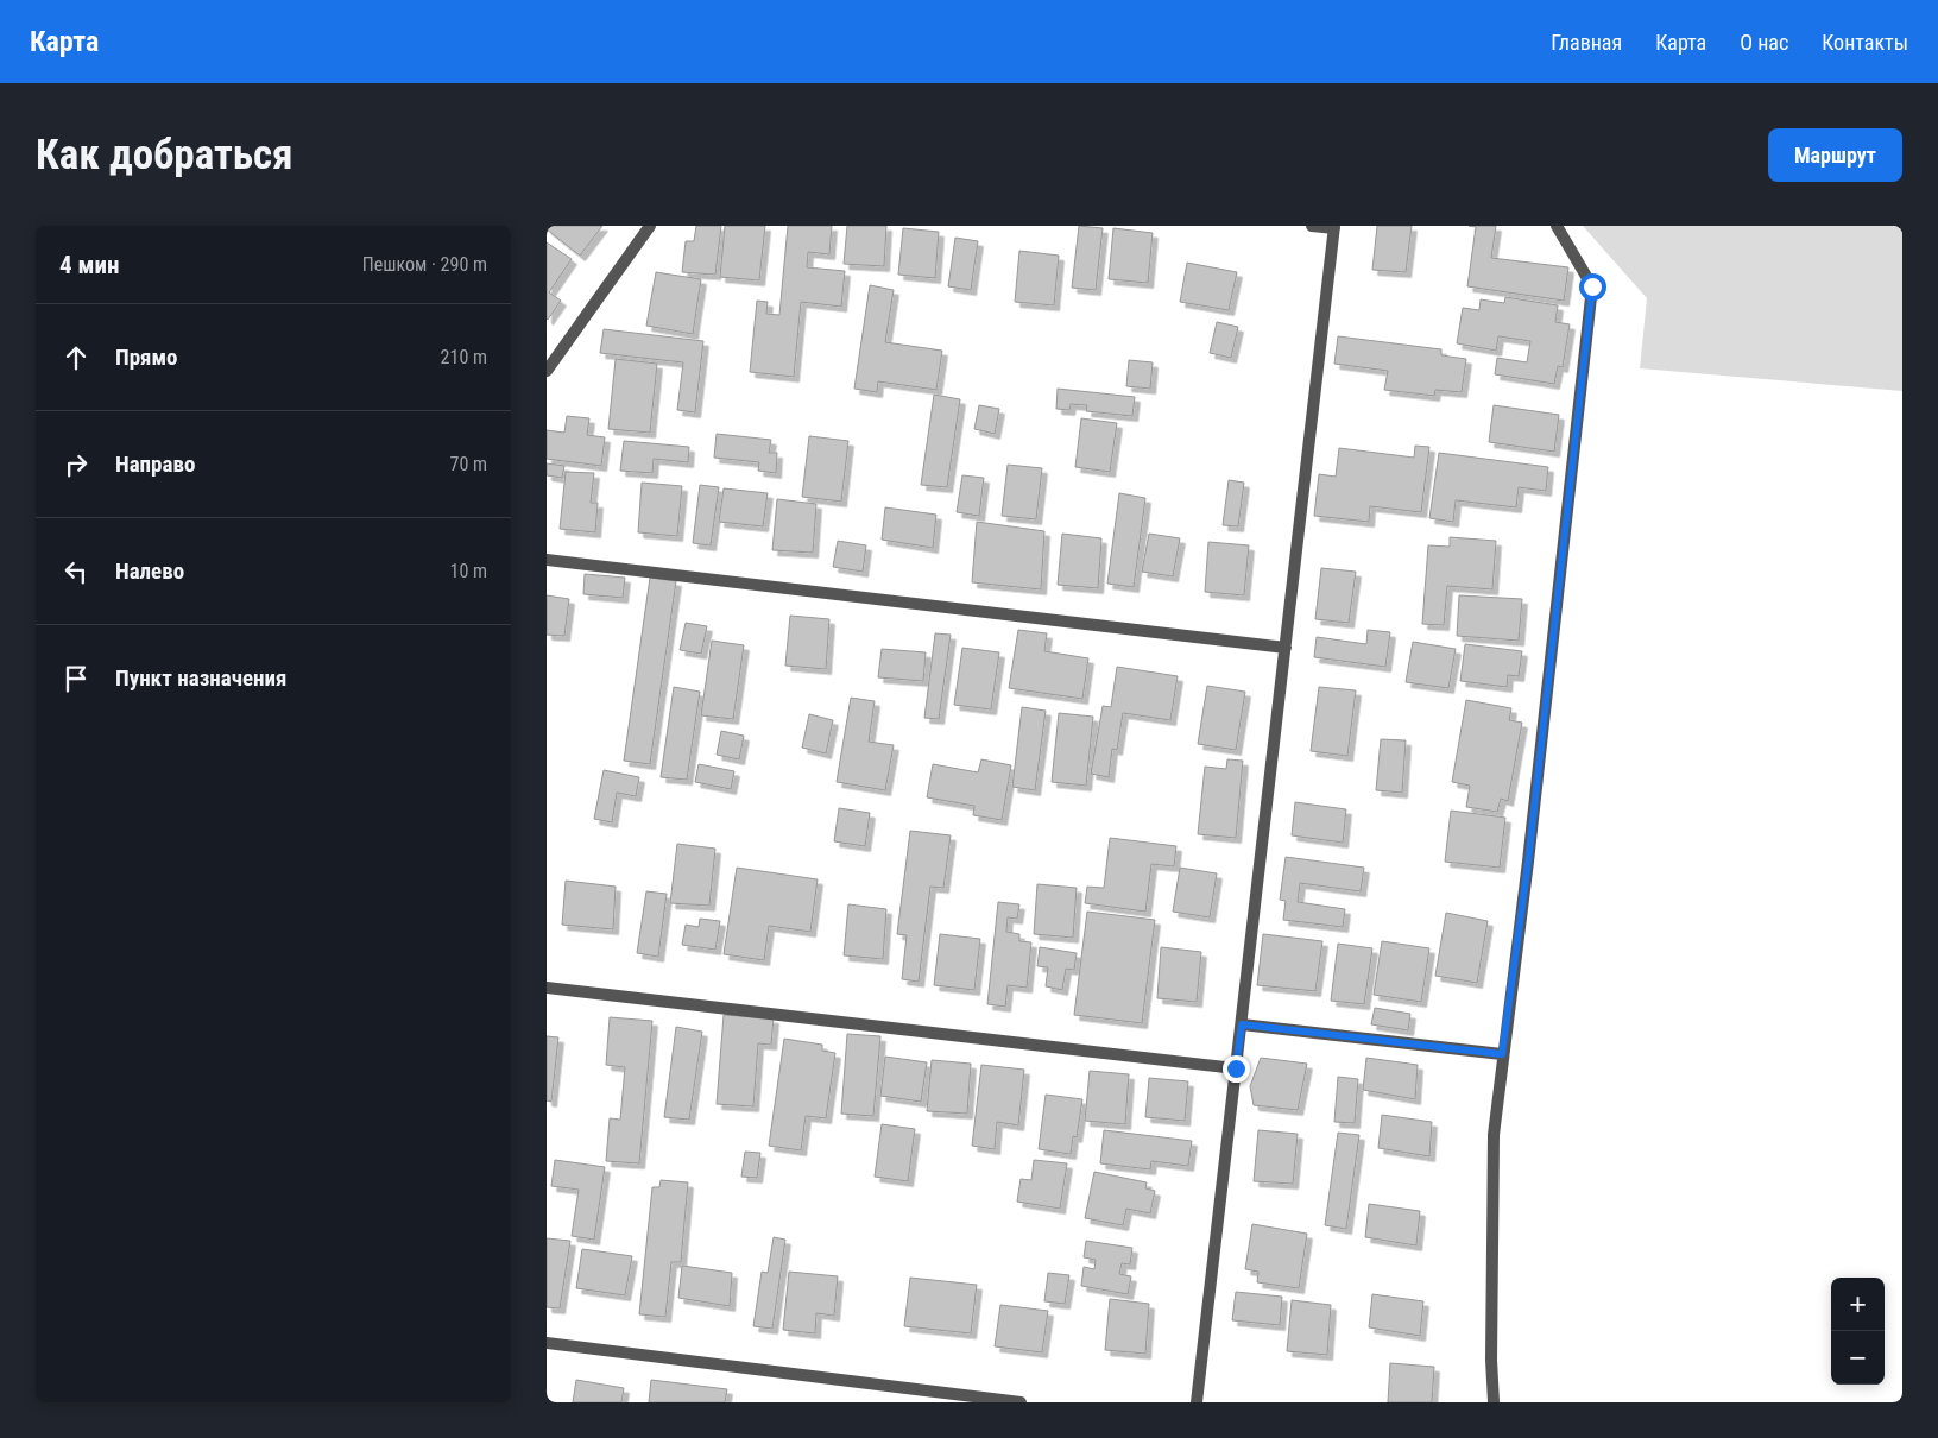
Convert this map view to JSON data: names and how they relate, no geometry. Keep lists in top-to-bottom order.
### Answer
{
  "page": {
    "header": "Карта",
    "nav": [
      "Главная",
      "Карта",
      "О нас",
      "Контакты"
    ],
    "buttons": "Маршрут",
    "title": "Как добраться",
    "heading": ["4 мин", "Пешком · 290 m"],
    "list": [
      ["Прямо", "210 m"],
      ["Направо", "70 m"],
      ["Налево", "10 m"],
      "Пункт назначения"
    ],
    "map_buttons": ["+", "−"]
  }
}
